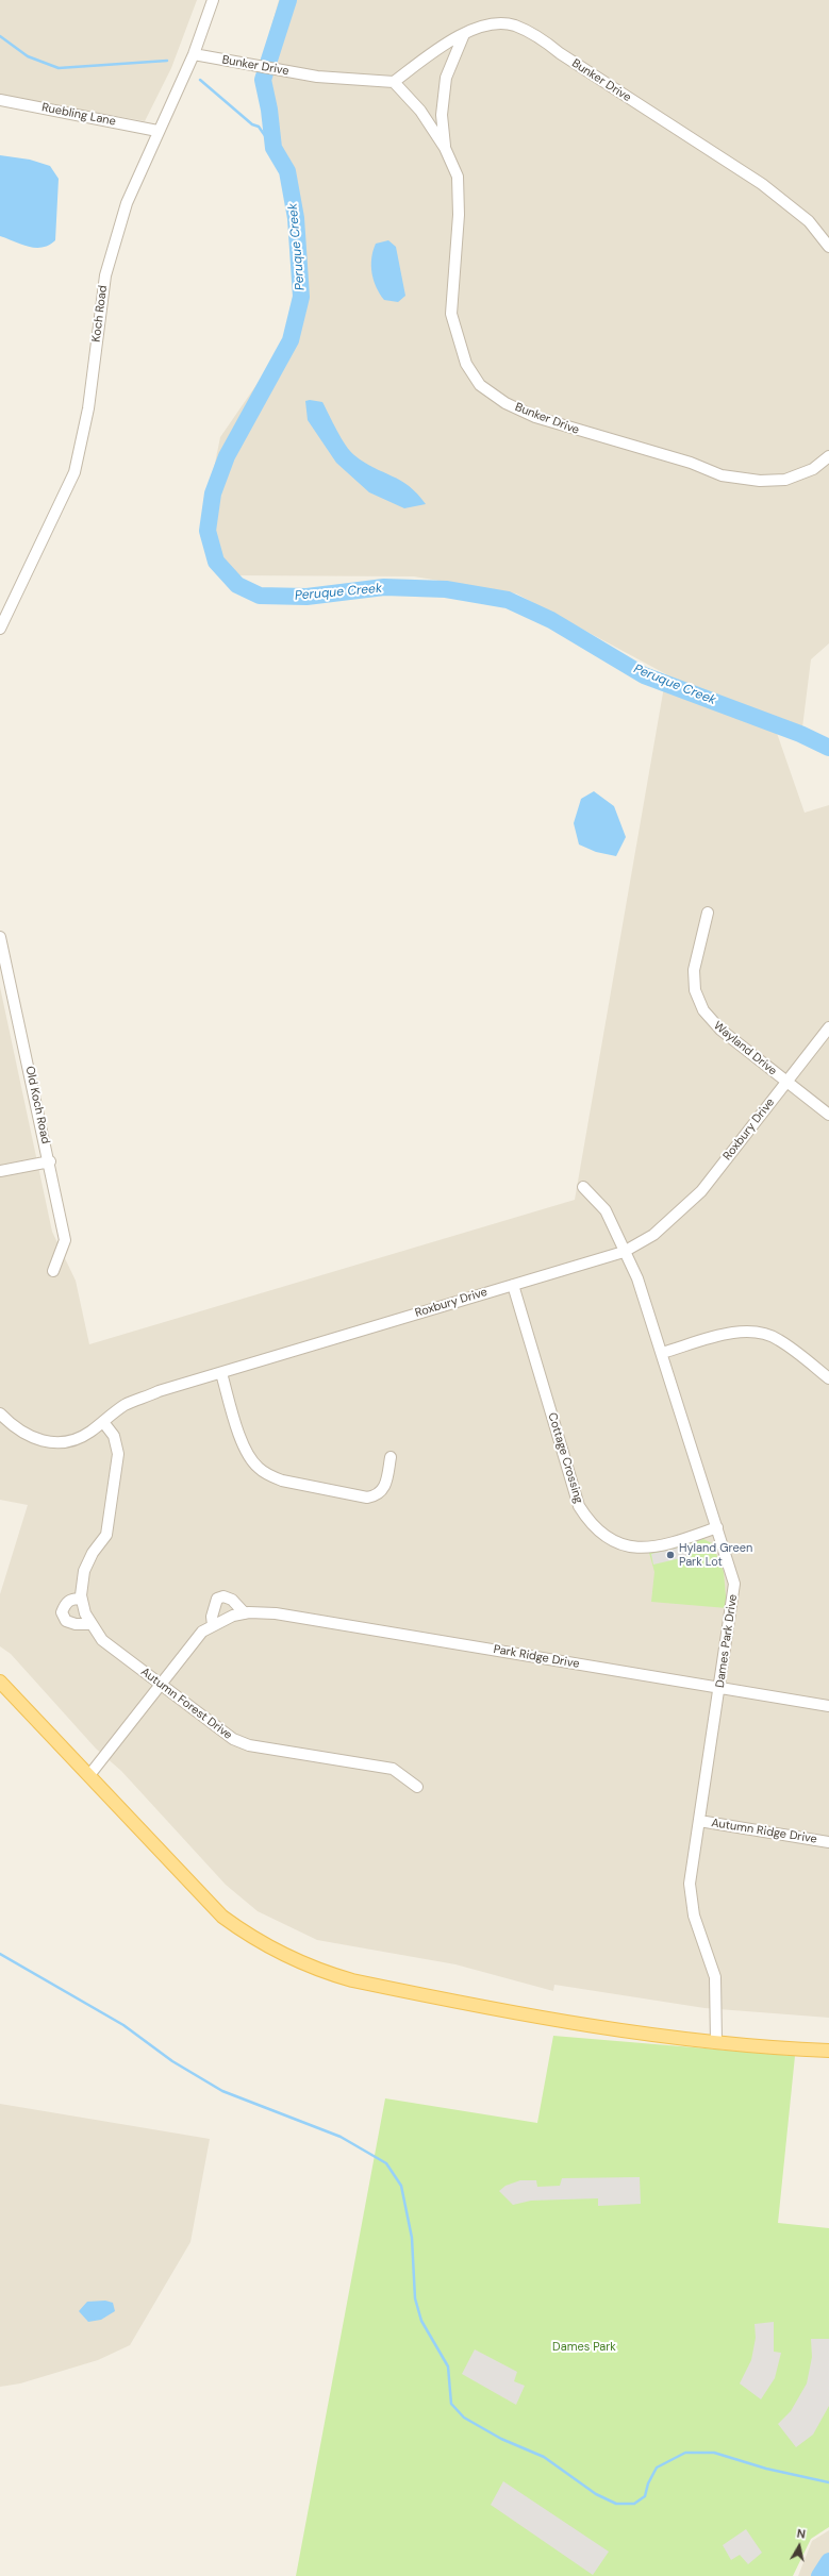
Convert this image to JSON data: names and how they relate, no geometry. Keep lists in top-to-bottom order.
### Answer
{
  "streets": {
    "street": [
      "Bunker Drive",
      "Ruebling Lane",
      "Koch Road",
      "Wayland Drive",
      "Old Koch Road",
      "Roxbury Drive",
      "Cottage Crossing",
      "Dames Park Drive",
      "Park Ridge Drive",
      "Autumn Forest Drive",
      "Autumn Ridge Drive"
    ]
  },
  "crossings": [
    ["Bunker Drive", "Koch Road"],
    ["Ruebling Lane", "Koch Road"],
    ["Wayland Drive", "Roxbury Drive"],
    ["Roxbury Drive", "Cottage Crossing"],
    ["Roxbury Drive", "Dames Park Drive"],
    ["Roxbury Drive", "Autumn Forest Drive"],
    ["Cottage Crossing", "Dames Park Drive"],
    ["Dames Park Drive", "Park Ridge Drive"],
    ["Dames Park Drive", "Autumn Ridge Drive"],
    ["Park Ridge Drive", "Autumn Forest Drive"]
  ],
  "water": ["Peruque Creek"],
  "parks": ["Dames Park"],
  "places": ["Hyland Green Park Lot"],
  "north": "top"
}
